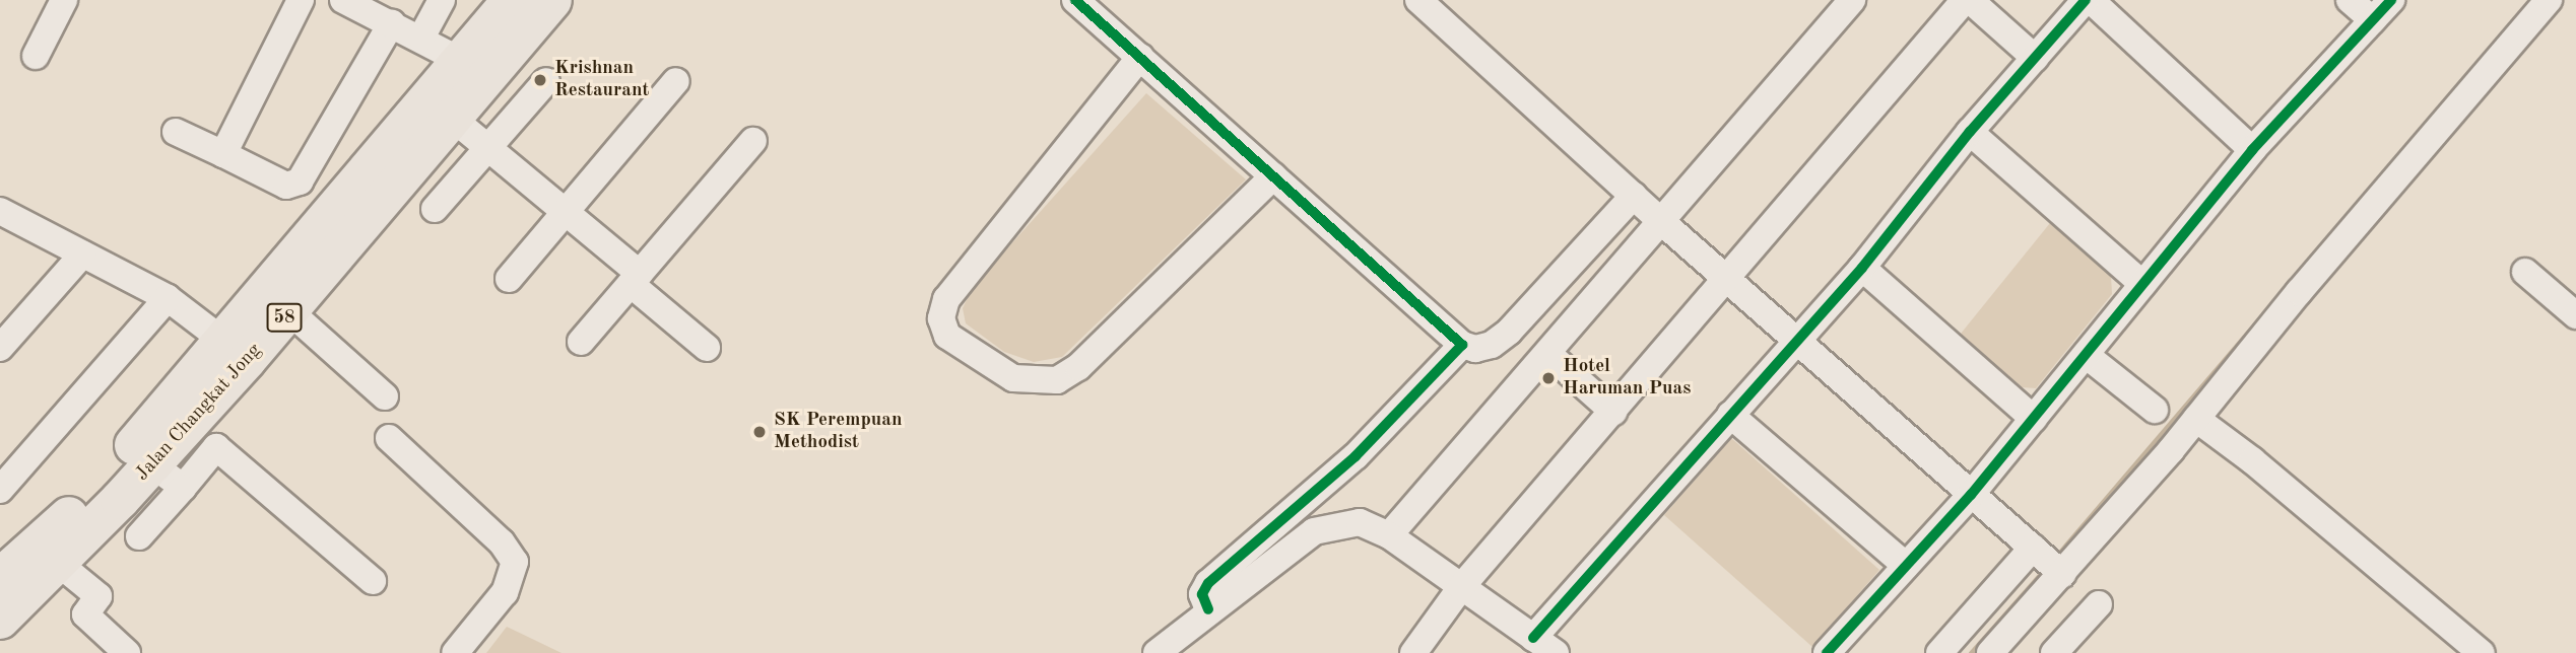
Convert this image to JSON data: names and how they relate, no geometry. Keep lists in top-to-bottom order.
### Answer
{
  "streets": {
    "highway": ["58", "Jalan Changkat Jong"]
  },
  "places": ["Krishnan Restaurant", "Hotel Haruman Puas", "SK Perempuan Methodist"]
}
